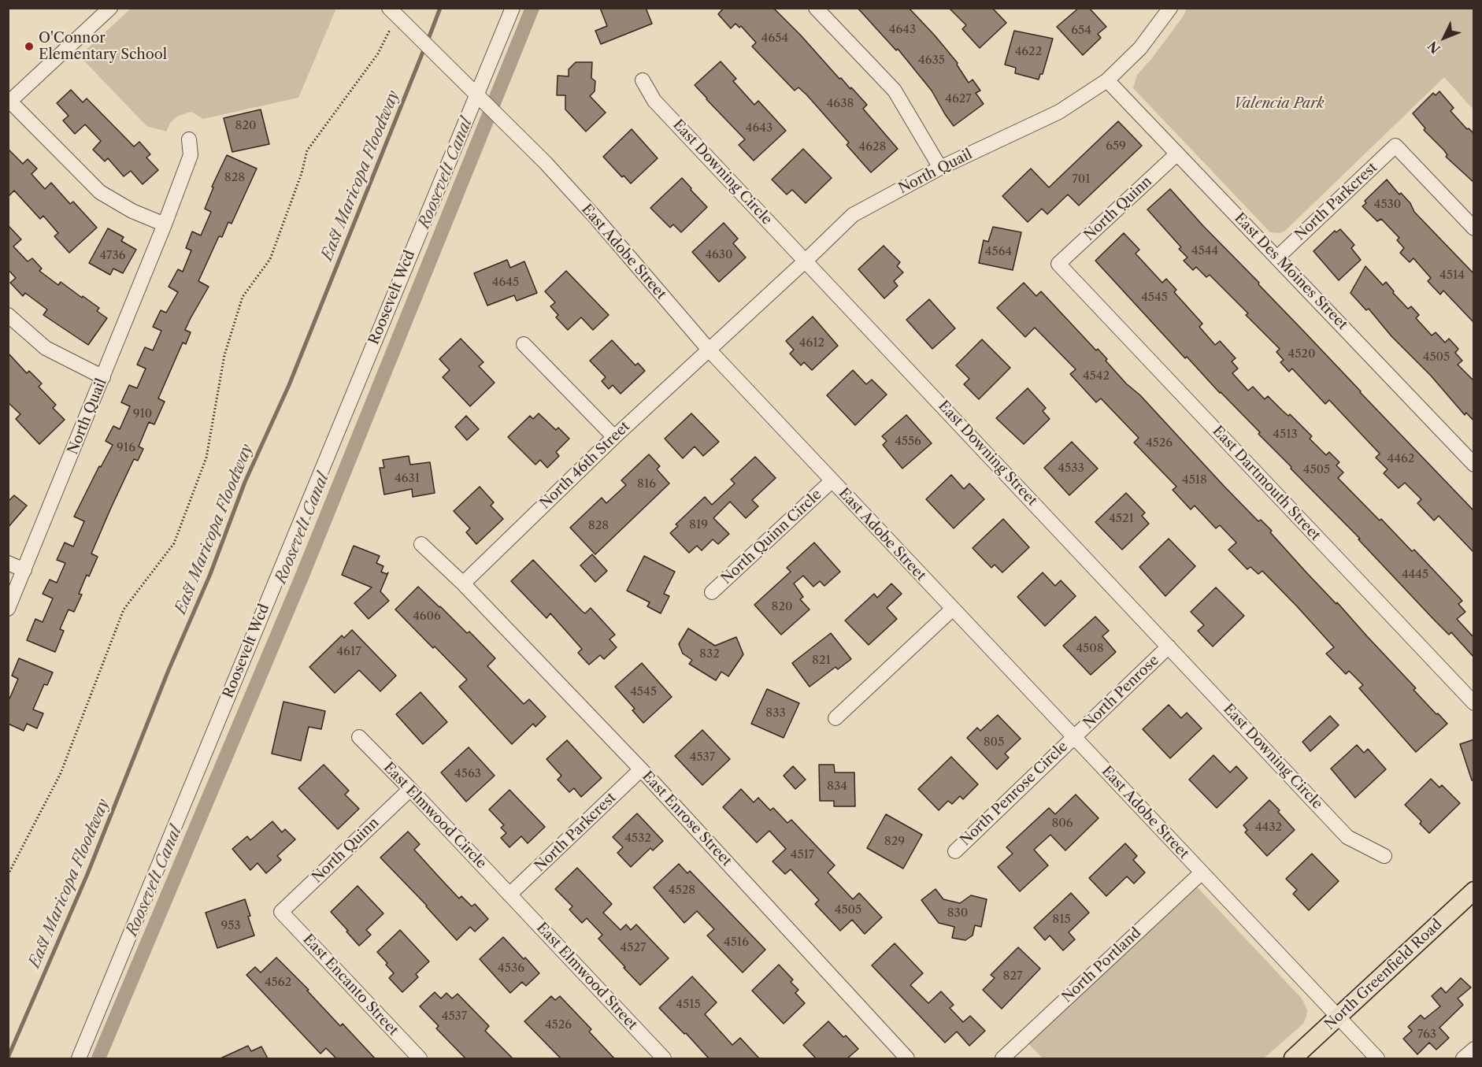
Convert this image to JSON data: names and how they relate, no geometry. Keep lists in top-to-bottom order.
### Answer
{
  "streets": {
    "main road": ["North Greenfield Road"],
    "street": [
      "North Quail",
      "East Downing Circle",
      "North Parkcrest",
      "North Quinn",
      "East Adobe Street",
      "East Des Moines Street",
      "Roosevelt Wcd",
      "East Downing Street",
      "North 46th Street",
      "East Dartmouth Street",
      "North Quinn Circle",
      "North Penrose",
      "North Penrose Circle",
      "East Elmwood Circle",
      "East Enrose Street",
      "North Portland",
      "East Elmwood Street",
      "East Encanto Street"
    ]
  },
  "crossings": [
    ["North Quail", "East Downing Circle"],
    ["North Quail", "East Adobe Street"],
    ["North Quail", "East Des Moines Street"],
    ["North Quail", "East Downing Street"],
    ["North Quail", "North 46th Street"],
    ["East Downing Circle", "East Downing Street"],
    ["East Downing Circle", "North Penrose"],
    ["North Parkcrest", "East Des Moines Street"],
    ["North Parkcrest", "East Elmwood Circle"],
    ["North Parkcrest", "East Enrose Street"],
    ["North Parkcrest", "East Elmwood Street"],
    ["North Quinn", "East Des Moines Street"],
    ["North Quinn", "East Dartmouth Street"],
    ["North Quinn", "East Elmwood Circle"],
    ["North Quinn", "East Encanto Street"],
    ["East Adobe Street", "Roosevelt Wcd"],
    ["East Adobe Street", "North 46th Street"],
    ["East Adobe Street", "North Quinn Circle"],
    ["East Adobe Street", "North Penrose"],
    ["East Adobe Street", "North Penrose Circle"],
    ["East Adobe Street", "North Portland"],
    ["East Adobe Street", "North Greenfield Road"],
    ["East Downing Street", "North Penrose"],
    ["North 46th Street", "East Enrose Street"],
    ["North Penrose", "North Penrose Circle"],
    ["East Elmwood Circle", "East Elmwood Street"]
  ],
  "water": ["Roosevelt Canal", "East Maricopa Floodway"],
  "parks": ["Valencia Park"],
  "places": ["O'Connor Elementary School"],
  "house_numbers": [
    "4643",
    "654",
    "4654",
    "4622",
    "4635",
    "4627",
    "4638",
    "820",
    "4643",
    "659",
    "4628",
    "828",
    "701",
    "4530",
    "4544",
    "4564",
    "4630",
    "4736",
    "4514",
    "4645",
    "4545",
    "4612",
    "4520",
    "4505",
    "4542",
    "910",
    "4513",
    "4556",
    "4526",
    "916",
    "4462",
    "4533",
    "4505",
    "4631",
    "4518",
    "816",
    "4521",
    "819",
    "828",
    "4445",
    "820",
    "4606",
    "4508",
    "4617",
    "832",
    "821",
    "4545",
    "833",
    "805",
    "4537",
    "4563",
    "834",
    "806",
    "4432",
    "4532",
    "829",
    "4517",
    "4528",
    "4505",
    "830",
    "815",
    "953",
    "4516",
    "4527",
    "4536",
    "827",
    "4562",
    "4515",
    "4537",
    "4526",
    "763"
  ],
  "north": "bottom left"
}
